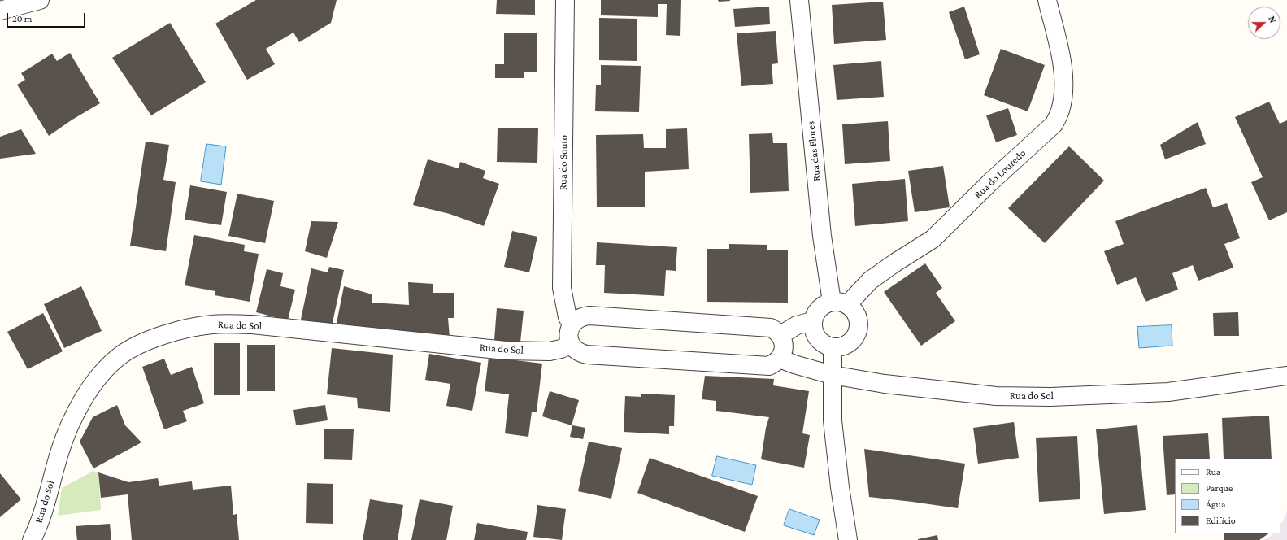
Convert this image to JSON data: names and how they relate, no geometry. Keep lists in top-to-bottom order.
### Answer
{
  "streets": {
    "street": [
      "Rua das Flores",
      "Rua do Souto",
      "Rua do Louredo",
      "Rua do Sol"
    ]
  },
  "crossings": [
    ["Rua das Flores", "Rua do Louredo"]
  ],
  "legend": [
    "Rua",
    "Parque",
    "Água",
    "Edifício"
  ],
  "scale_bar": "20 m",
  "north": "right"
}
